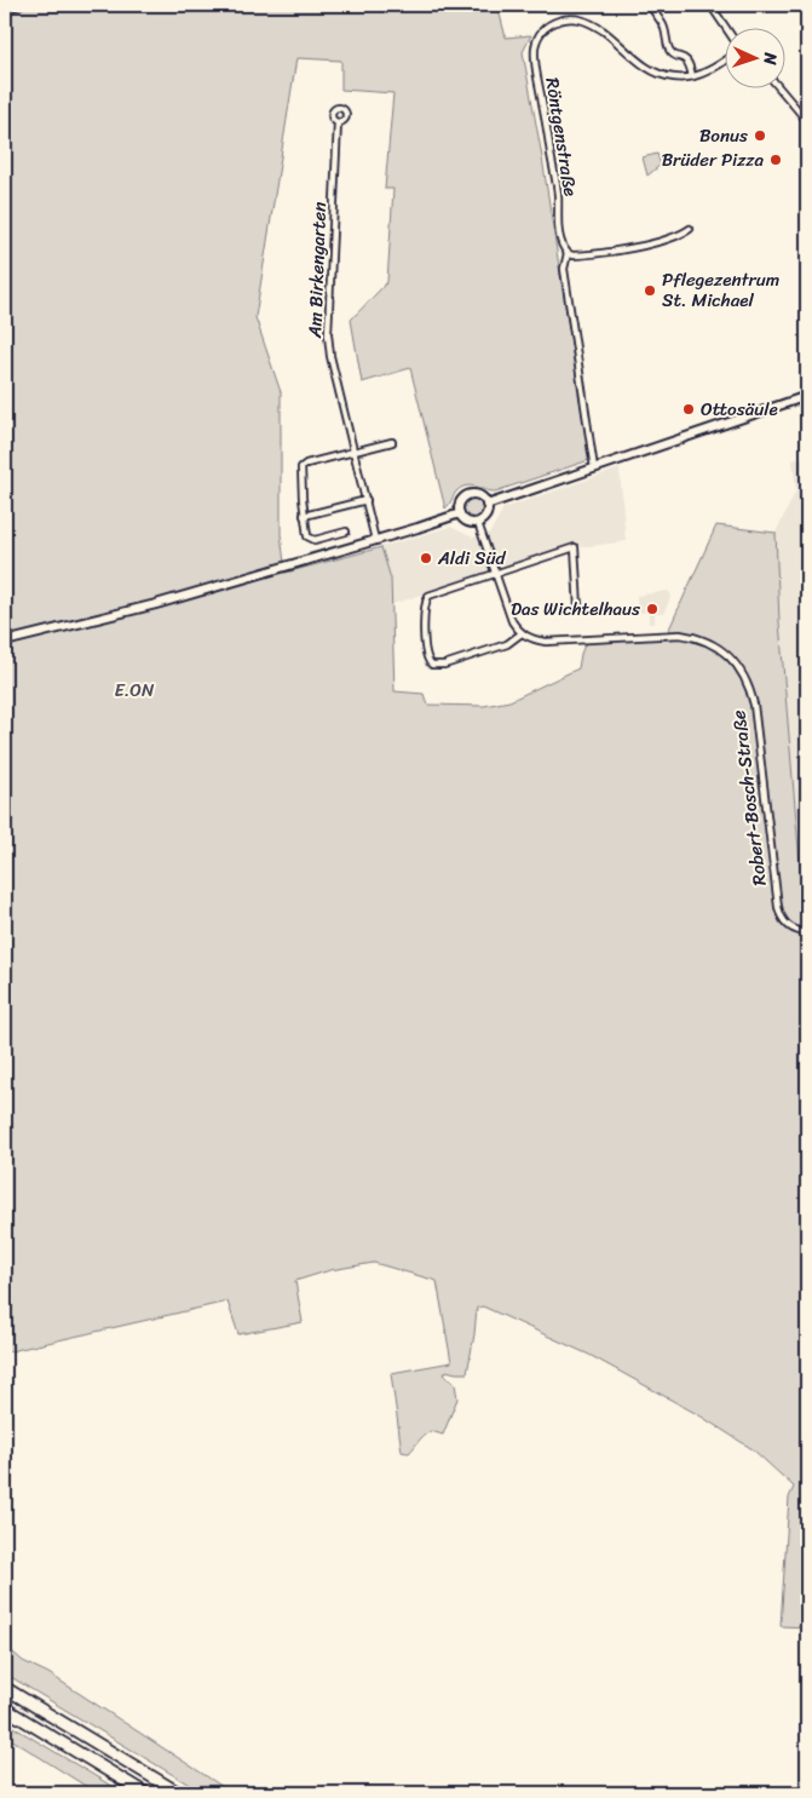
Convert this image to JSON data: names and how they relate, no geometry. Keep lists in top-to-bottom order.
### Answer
{
  "streets": {
    "street": ["Röntgenstraße", "Am Birkengarten", "Robert-Bosch-Straße"]
  },
  "parks": ["E.ON"],
  "places": [
    "Bonus",
    "Brüder Pizza",
    "Pflegezentrum St. Michael",
    "Ottosäule",
    "Aldi Süd",
    "Das Wichtelhaus"
  ],
  "north": "right"
}
